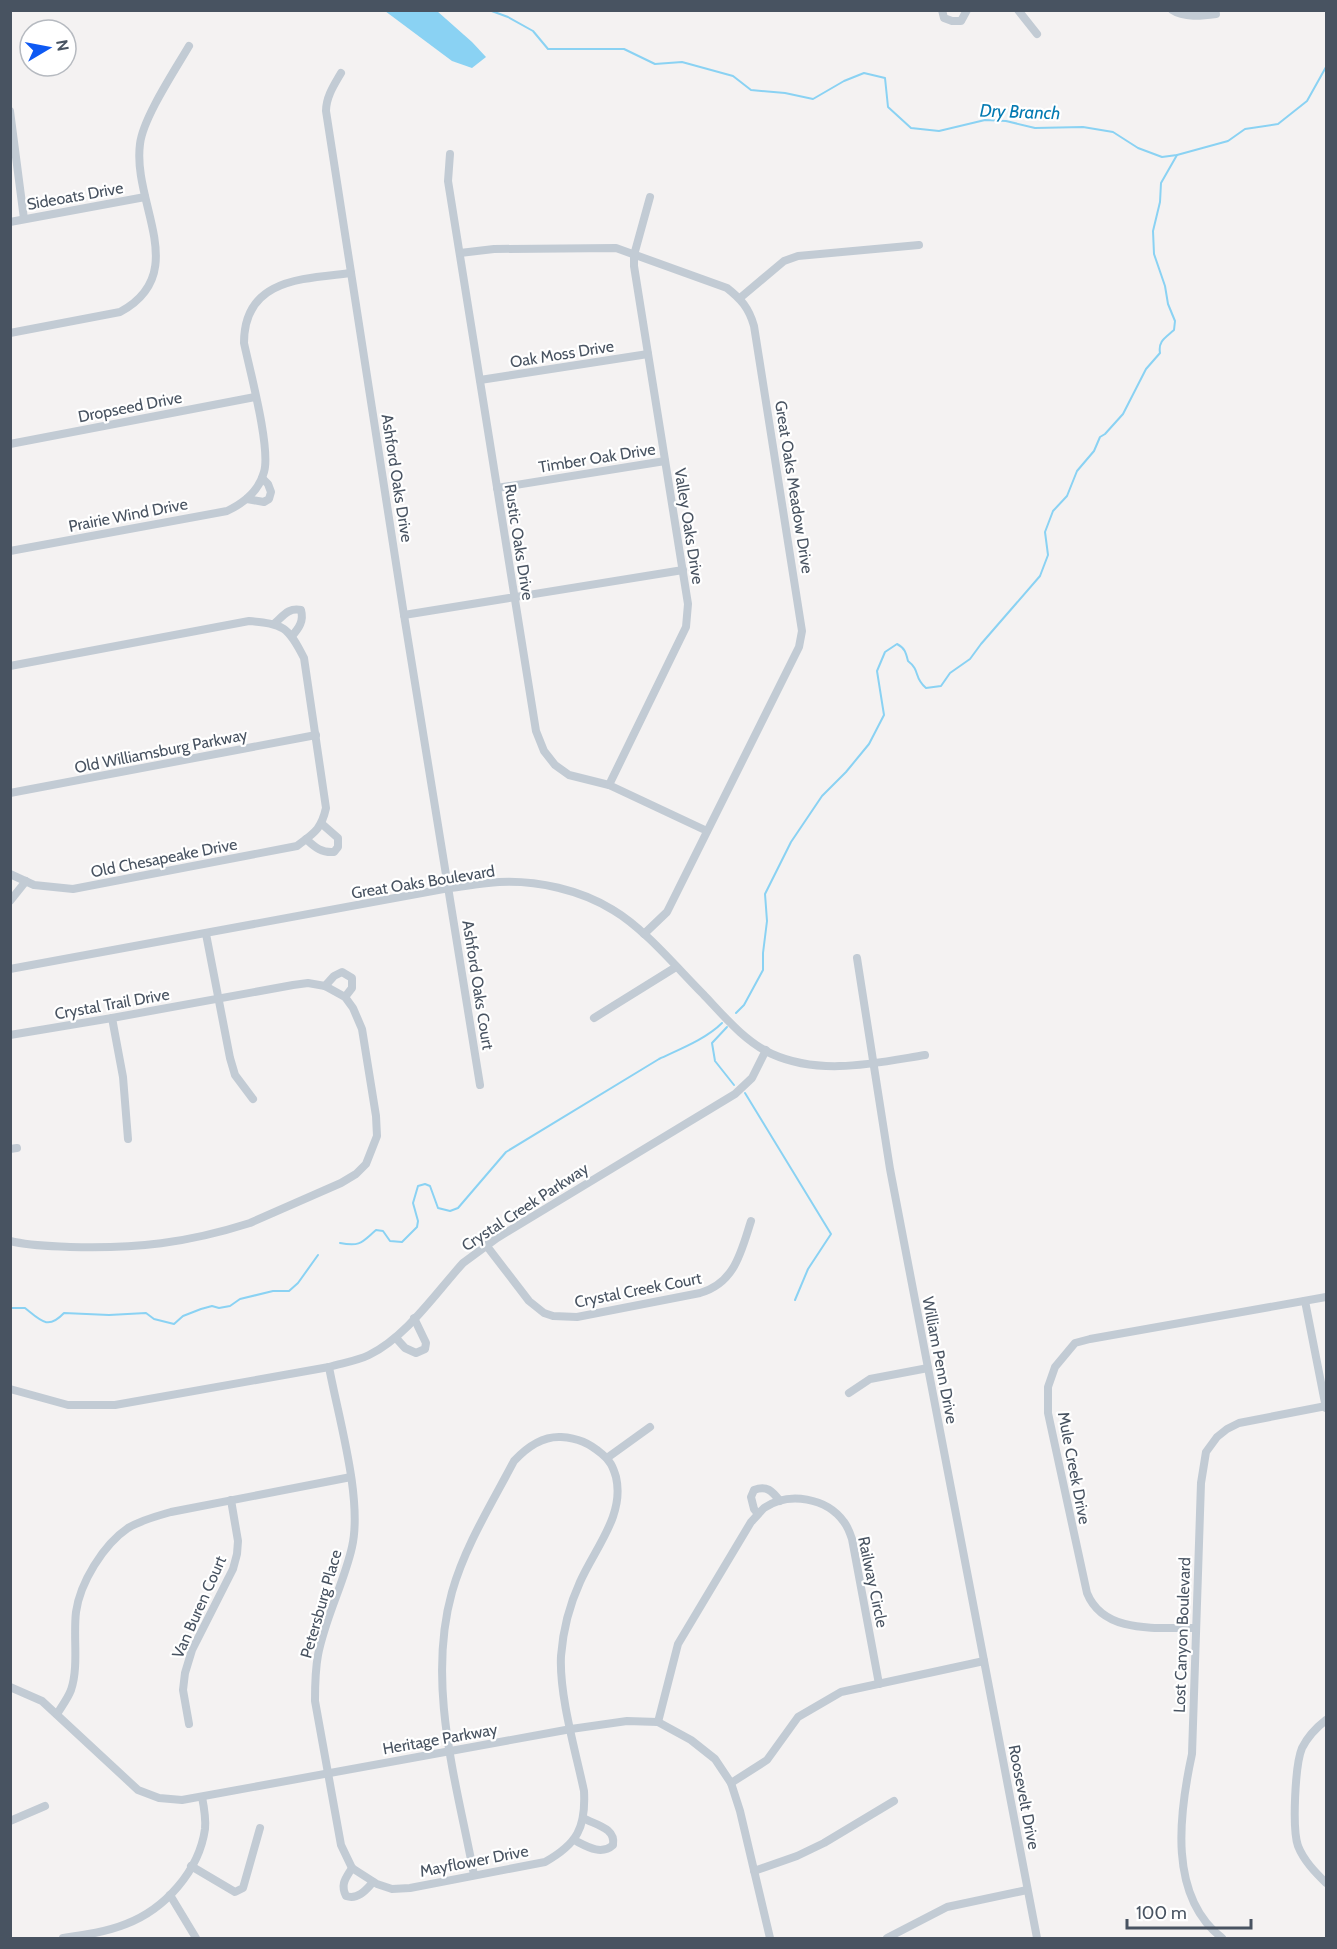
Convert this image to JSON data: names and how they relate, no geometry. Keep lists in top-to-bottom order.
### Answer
{
  "streets": {
    "street": [
      "Sideoats Drive",
      "Oak Moss Drive",
      "Dropseed Drive",
      "Timber Oak Drive",
      "Ashford Oaks Drive",
      "Great Oaks Meadow Drive",
      "Prairie Wind Drive",
      "Valley Oaks Drive",
      "Rustic Oaks Drive",
      "Old Williamsburg Parkway",
      "Old Chesapeake Drive",
      "Great Oaks Boulevard",
      "Ashford Oaks Court",
      "Crystal Trail Drive",
      "Crystal Creek Parkway",
      "Crystal Creek Court",
      "William Penn Drive",
      "Mule Creek Drive",
      "Railway Circle",
      "Petersburg Place",
      "Van Buren Court",
      "Lost Canyon Boulevard",
      "Heritage Parkway",
      "Roosevelt Drive",
      "Mayflower Drive"
    ]
  },
  "crossings": [
    ["Oak Moss Drive", "Valley Oaks Drive"],
    ["Oak Moss Drive", "Rustic Oaks Drive"],
    ["Dropseed Drive", "Prairie Wind Drive"],
    ["Timber Oak Drive", "Valley Oaks Drive"],
    ["Timber Oak Drive", "Rustic Oaks Drive"],
    ["Ashford Oaks Drive", "Prairie Wind Drive"],
    ["Ashford Oaks Drive", "Great Oaks Boulevard"],
    ["Ashford Oaks Drive", "Ashford Oaks Court"],
    ["Great Oaks Meadow Drive", "Rustic Oaks Drive"],
    ["Great Oaks Meadow Drive", "Great Oaks Boulevard"],
    ["Valley Oaks Drive", "Rustic Oaks Drive"],
    ["Great Oaks Boulevard", "Ashford Oaks Court"],
    ["Great Oaks Boulevard", "Crystal Creek Parkway"],
    ["Great Oaks Boulevard", "William Penn Drive"],
    ["Crystal Creek Parkway", "Crystal Creek Court"],
    ["Crystal Creek Parkway", "Petersburg Place"],
    ["William Penn Drive", "Roosevelt Drive"],
    ["Mule Creek Drive", "Lost Canyon Boulevard"],
    ["Railway Circle", "Heritage Parkway"],
    ["Petersburg Place", "Heritage Parkway"],
    ["Heritage Parkway", "Mayflower Drive"]
  ],
  "water": ["Dry Branch"],
  "scale_bar": "100 m",
  "north": "right"
}
